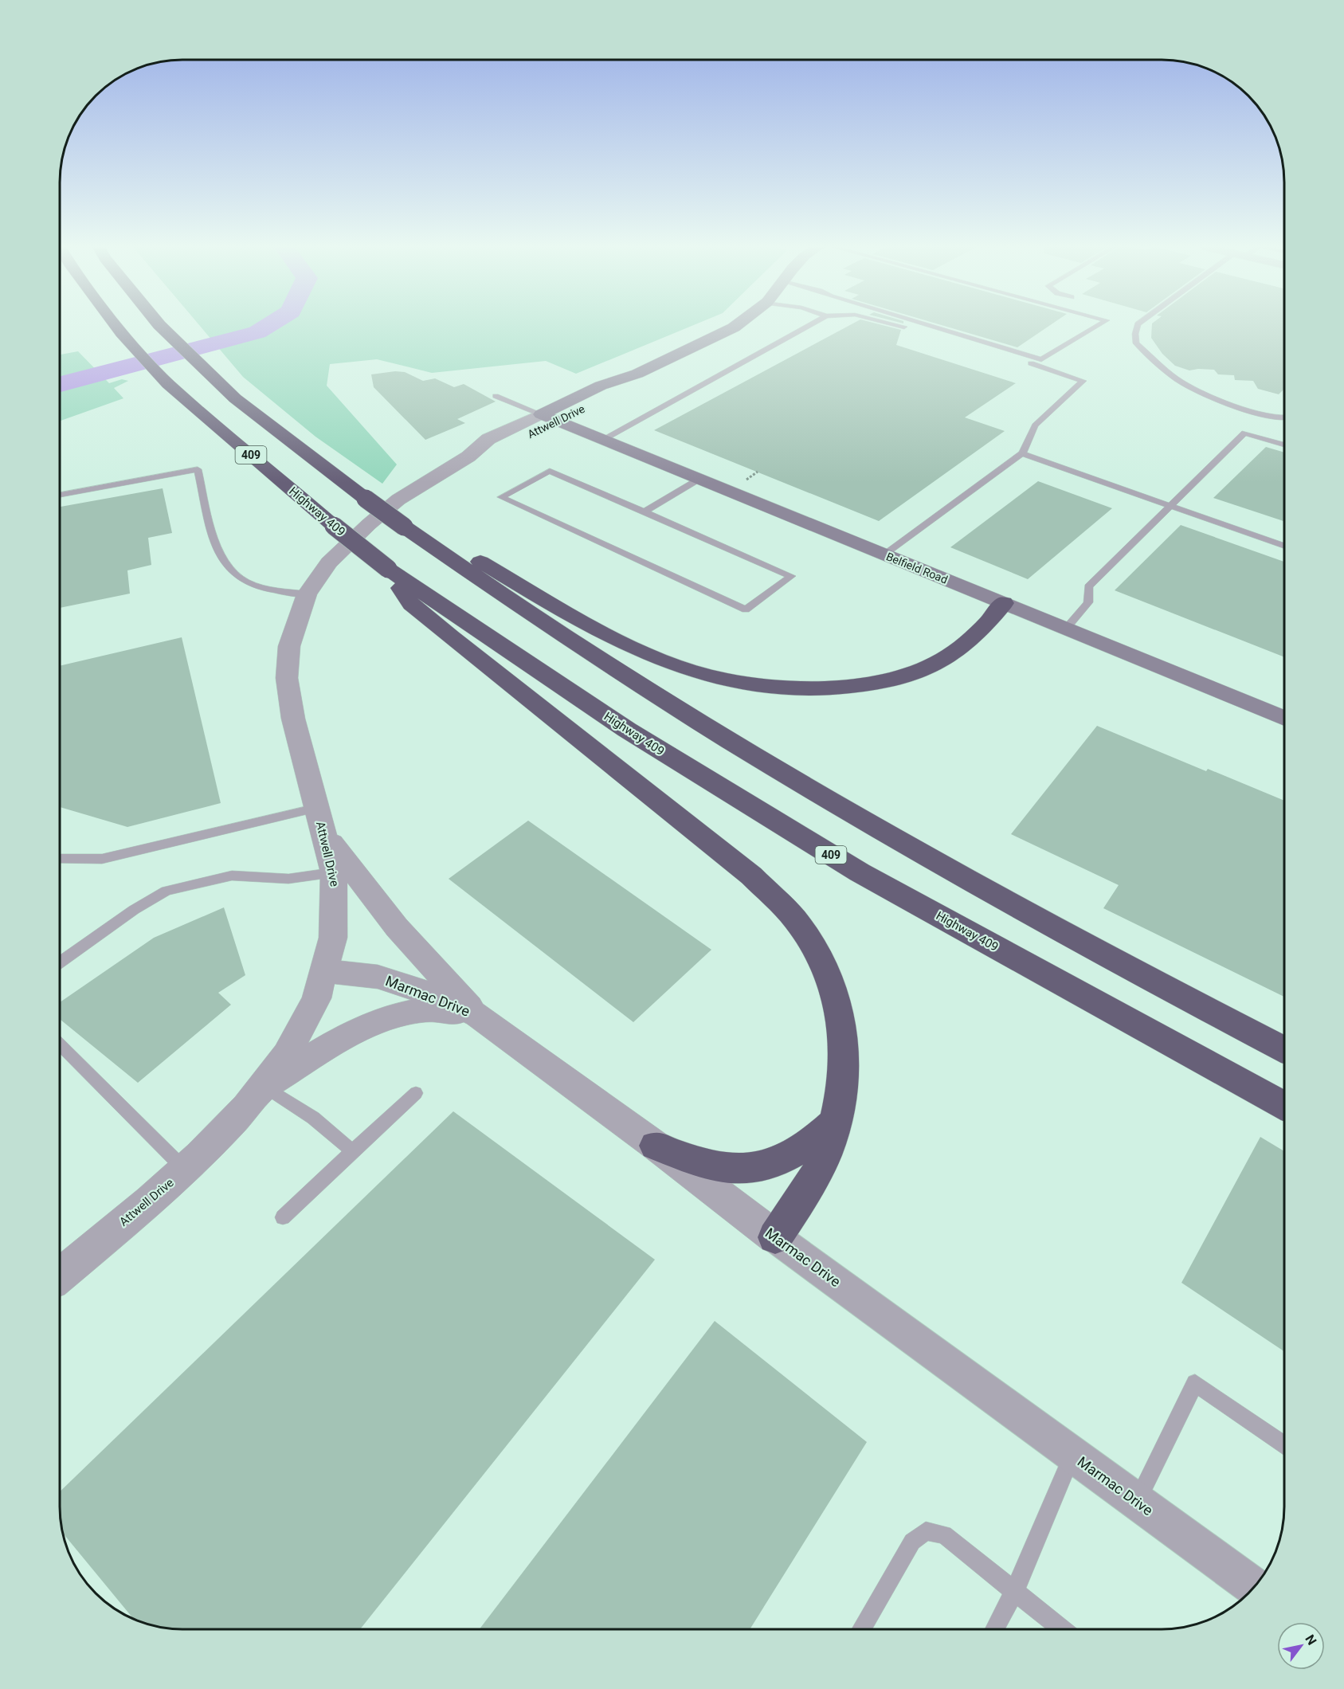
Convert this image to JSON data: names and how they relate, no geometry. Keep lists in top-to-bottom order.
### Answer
{
  "streets": {
    "highway": ["409", "Highway 409"],
    "main road": ["Attwell Drive", "Belfield Road"],
    "street": ["Marmac Drive"]
  },
  "crossings": [
    ["Attwell Drive", "Belfield Road"],
    ["Attwell Drive", "Marmac Drive"]
  ],
  "north": "top right"
}
